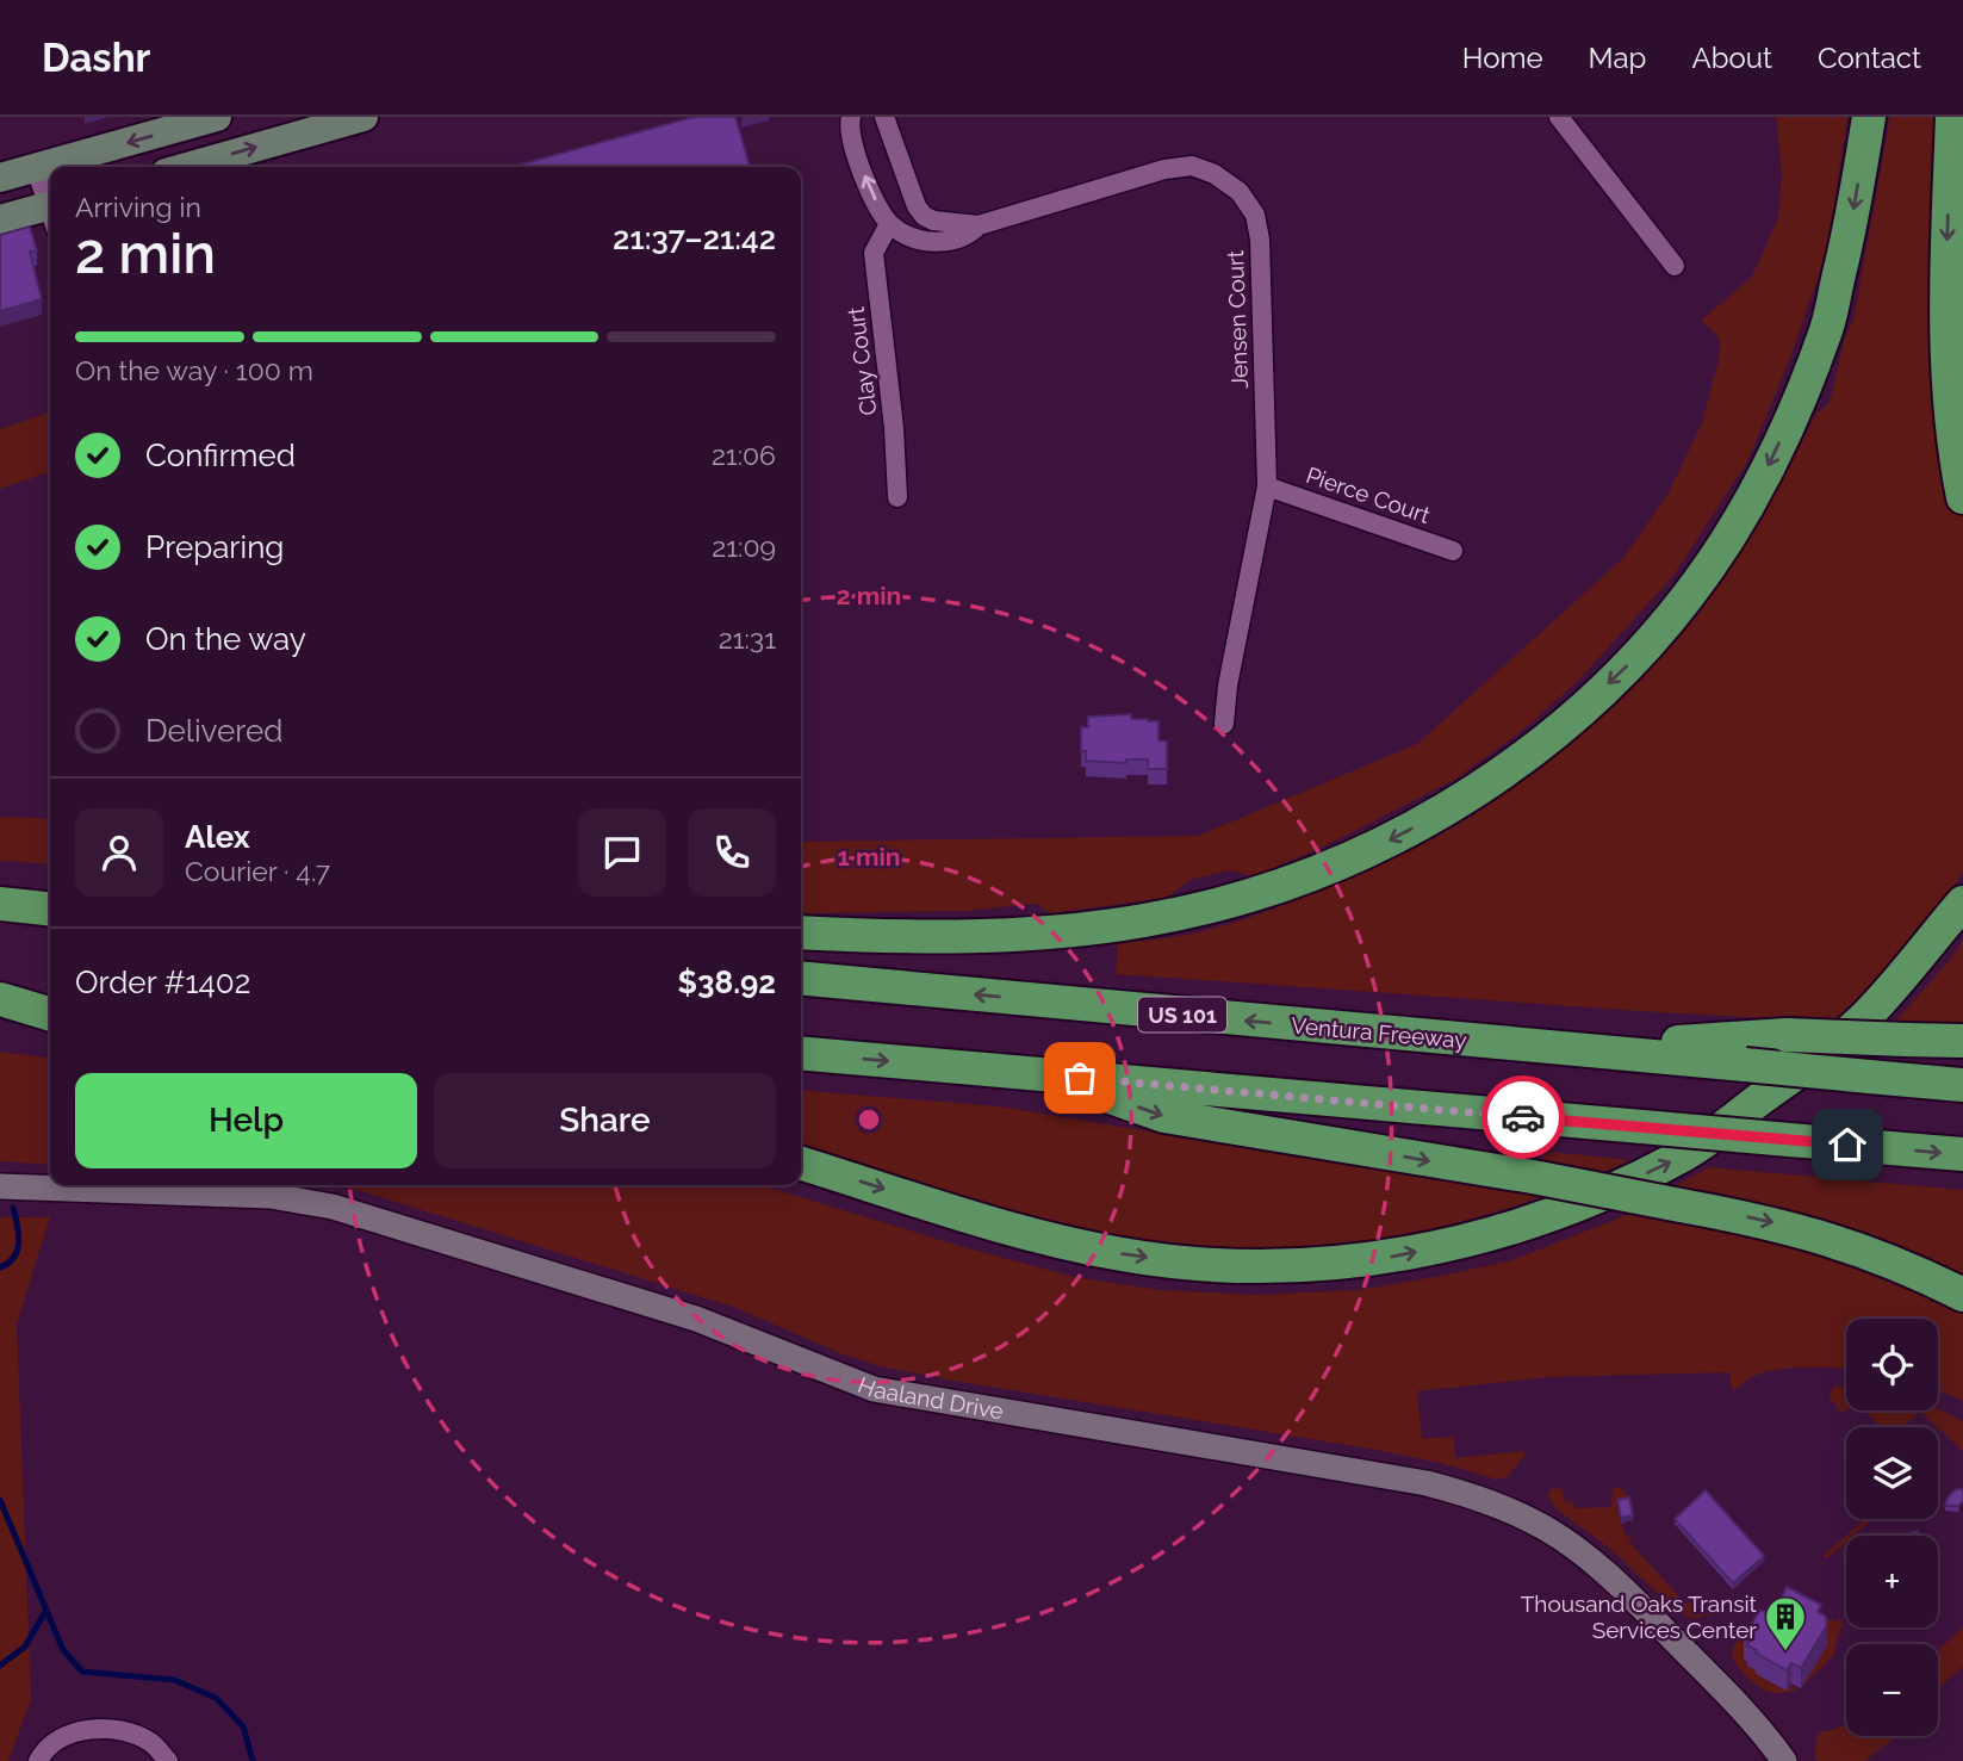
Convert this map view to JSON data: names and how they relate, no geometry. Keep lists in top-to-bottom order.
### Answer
{
  "streets": {
    "highway": ["US 101", "Ventura Freeway"],
    "street": [
      "Jensen Court",
      "Clay Court",
      "Pierce Court",
      "Haaland Drive"
    ]
  },
  "crossings": [
    ["Jensen Court", "Pierce Court"]
  ],
  "places": {
    "building": ["Thousand Oaks Transit Services Center"]
  },
  "page": {
    "header": "Dashr",
    "nav": [
      "Home",
      "Map",
      "About",
      "Contact"
    ],
    "heading": ["2 min", "Arriving in", "21:37–21:42"],
    "panel": [
      "Alex",
      "Courier · 4.7",
      "Order #1402",
      "$38.92"
    ],
    "bar": "On the way · 100 m",
    "list": [
      ["Confirmed", "21:06"],
      ["Preparing", "21:09"],
      ["On the way", "21:31"],
      "Delivered"
    ],
    "buttons": ["Help", "Share"],
    "map_buttons": ["+", "−"]
  },
  "rings": ["2 min", "1 min"]
}
